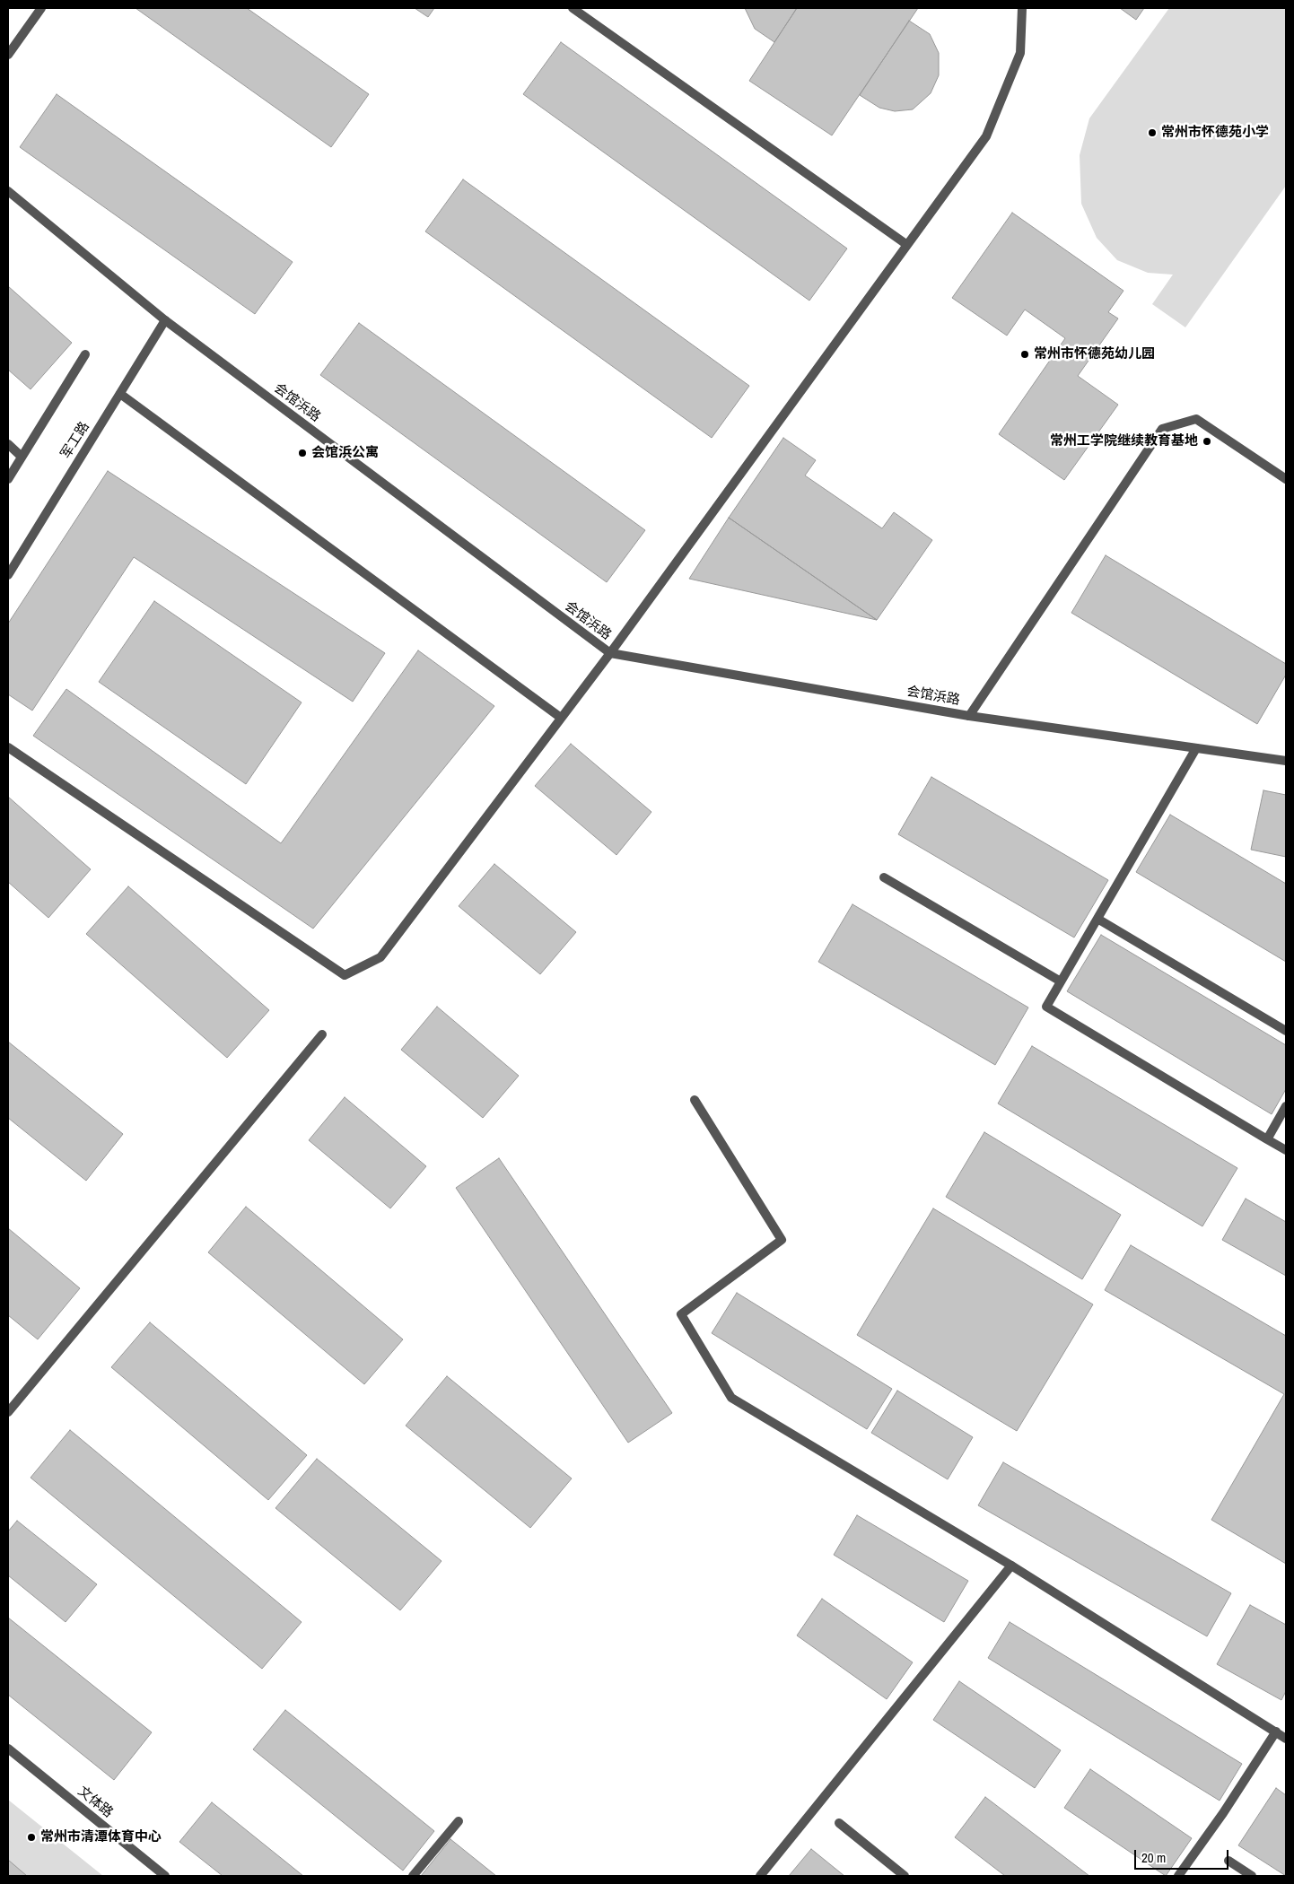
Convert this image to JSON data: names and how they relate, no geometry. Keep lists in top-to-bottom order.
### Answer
{
  "streets": {
    "street": ["会馆浜路", "军工路", "文体路"]
  },
  "crossings": [
    ["会馆浜路", "军工路"]
  ],
  "places": [
    "常州市怀德苑小学",
    "常州市怀德苑幼儿园",
    "常州工学院继续教育基地",
    "会馆浜公寓",
    "常州市清潭体育中心"
  ],
  "scale_bar": "20 m"
}
